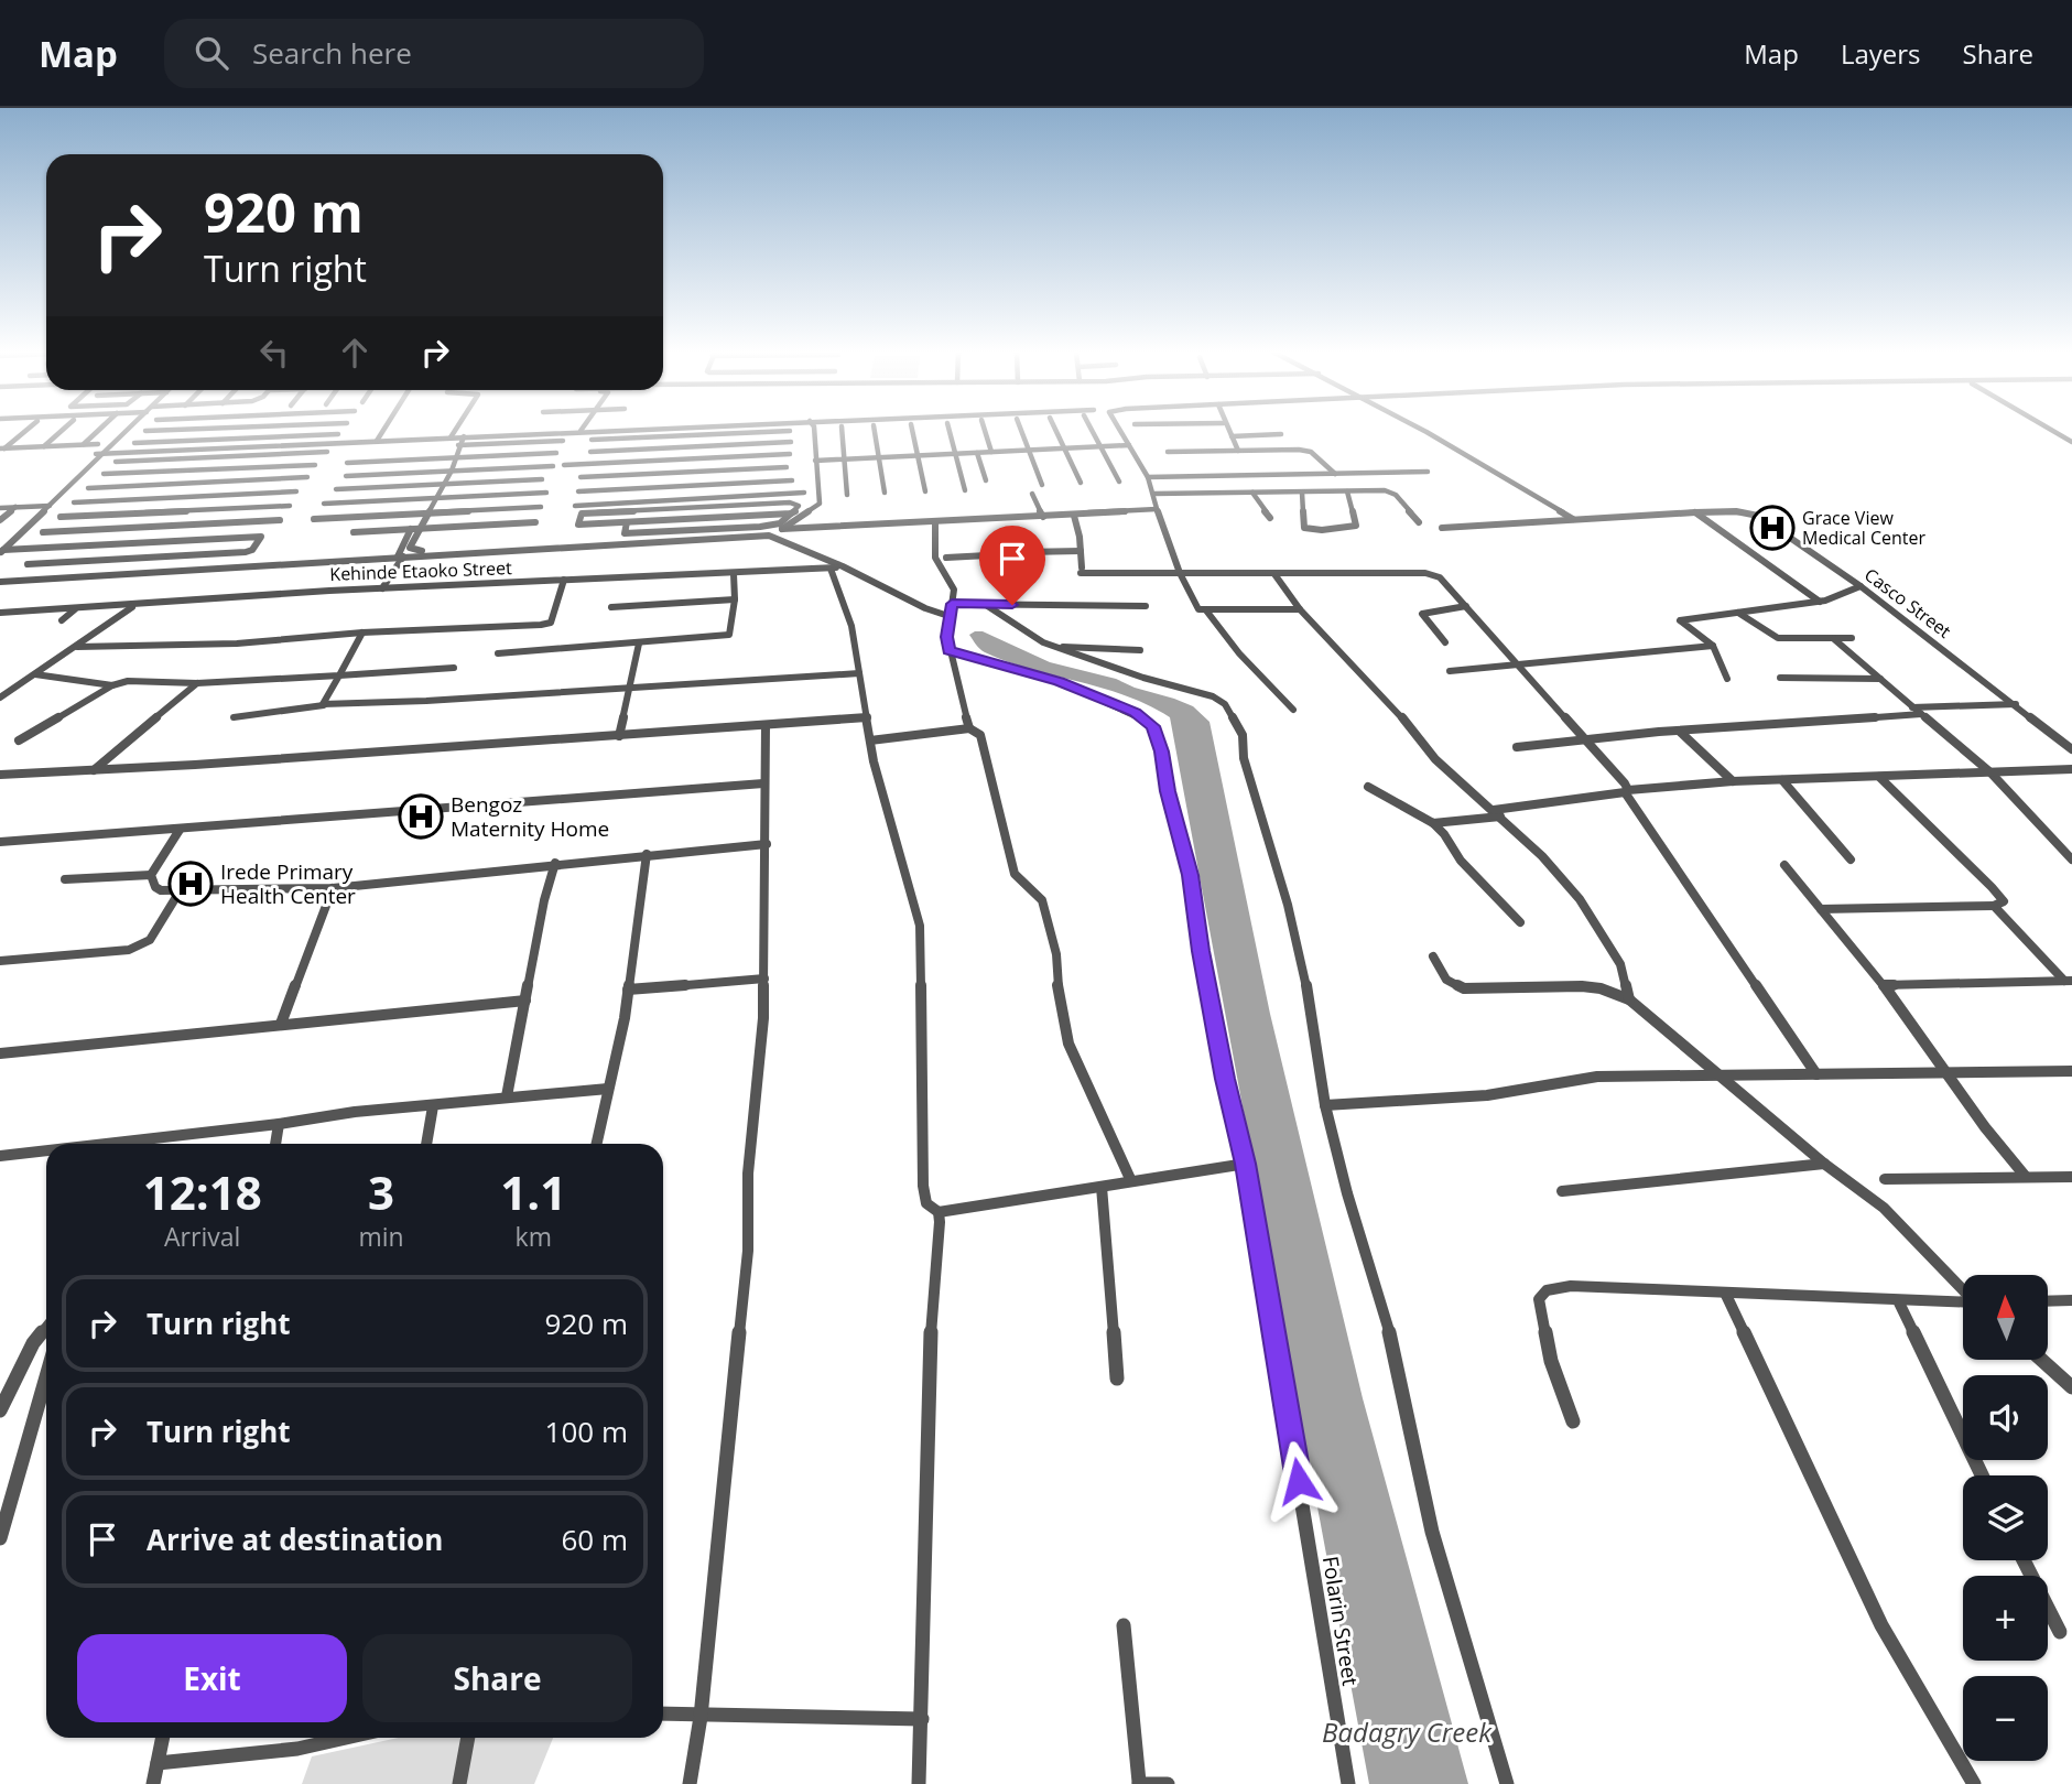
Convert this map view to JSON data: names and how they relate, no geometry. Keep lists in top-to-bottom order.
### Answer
{
  "streets": {
    "street": ["Kehinde Etaoko Street", "Casco Street", "Folarin Street"]
  },
  "water": ["Badagry Creek"],
  "places": {
    "hospital": ["Grace View Medical Center", "Bengoz Maternity Home", "Irede Primary Health Center"]
  },
  "north": "top",
  "page": {
    "header": "Map",
    "search": "Search here",
    "nav": ["Map", "Layers", "Share"],
    "turn": ["920 m", "Turn right"],
    "eta": [
      "12:18",
      "Arrival",
      "3",
      "min",
      "1.1",
      "km"
    ],
    "map_buttons": ["+", "−"],
    "list": [
      {
        "name": "Turn right",
        "value": "920 m"
      },
      {
        "name": "Turn right",
        "value": "100 m"
      },
      {
        "name": "Arrive at destination",
        "value": "60 m"
      }
    ],
    "buttons": ["Exit", "Share"]
  }
}
